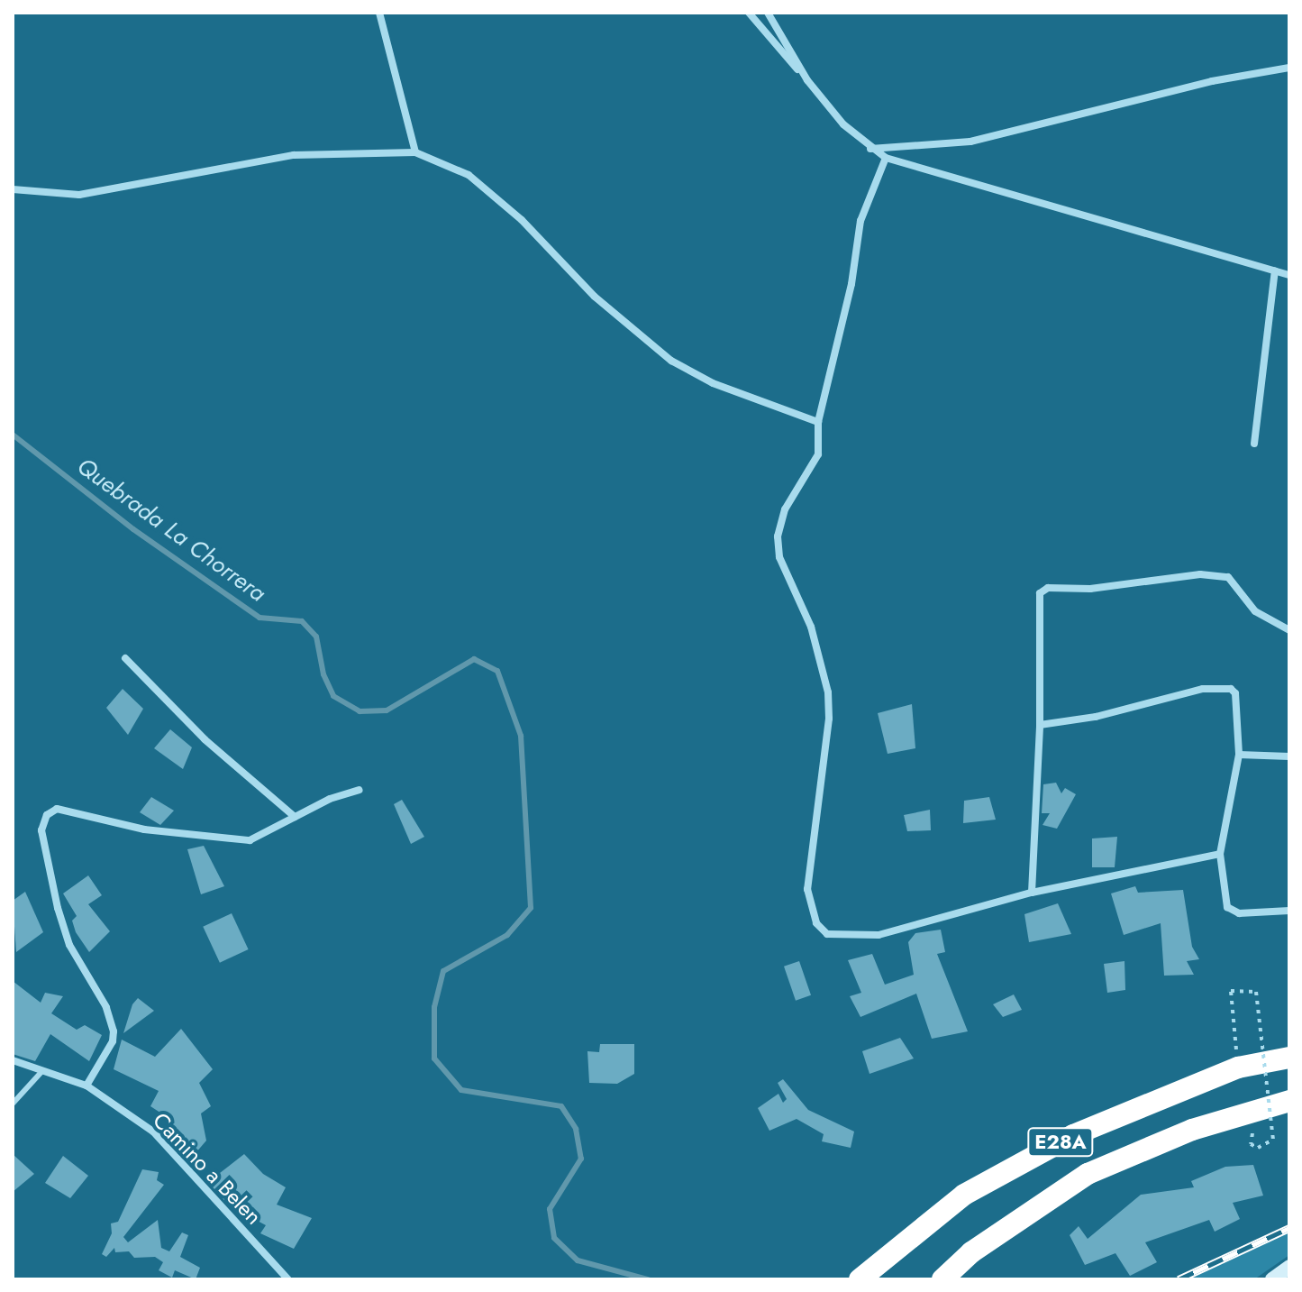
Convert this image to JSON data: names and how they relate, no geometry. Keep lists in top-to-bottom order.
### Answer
{
  "streets": {
    "highway": ["E28A"],
    "street": ["Camino a Belen"]
  },
  "water": ["Quebrada La Chorrera"]
}
